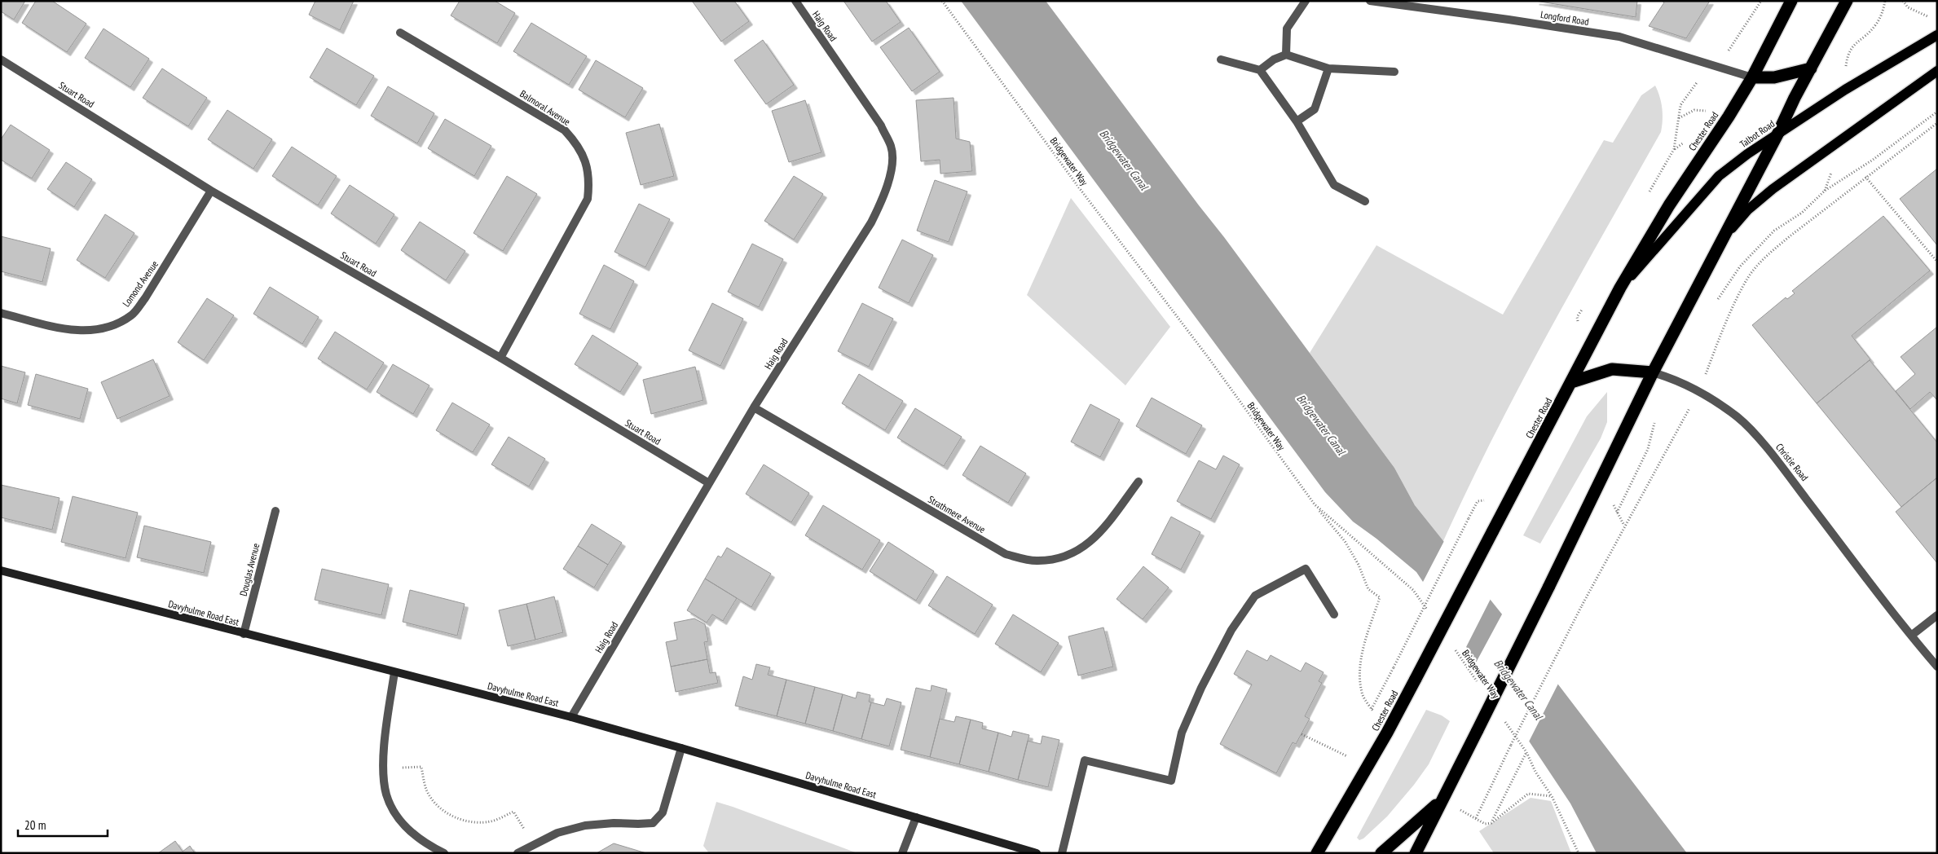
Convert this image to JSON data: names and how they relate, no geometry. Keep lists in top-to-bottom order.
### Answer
{
  "streets": {
    "highway": ["Chester Road", "Christie Road"],
    "main road": ["Talbot Road"],
    "street": [
      "Longford Road",
      "Haig Road",
      "Stuart Road",
      "Balmoral Avenue",
      "Lomond Avenue",
      "Strathmere Avenue",
      "Douglas Avenue",
      "Davyhulme Road East"
    ],
    "path": ["Bridgewater Way"]
  },
  "crossings": [
    ["Longford Road", "Chester Road"],
    ["Haig Road", "Stuart Road"],
    ["Haig Road", "Strathmere Avenue"],
    ["Haig Road", "Davyhulme Road East"],
    ["Stuart Road", "Balmoral Avenue"],
    ["Stuart Road", "Lomond Avenue"],
    ["Chester Road", "Talbot Road"],
    ["Chester Road", "Christie Road"],
    ["Douglas Avenue", "Davyhulme Road East"]
  ],
  "water": ["Bridgewater Canal"],
  "scale_bar": "20 m"
}
